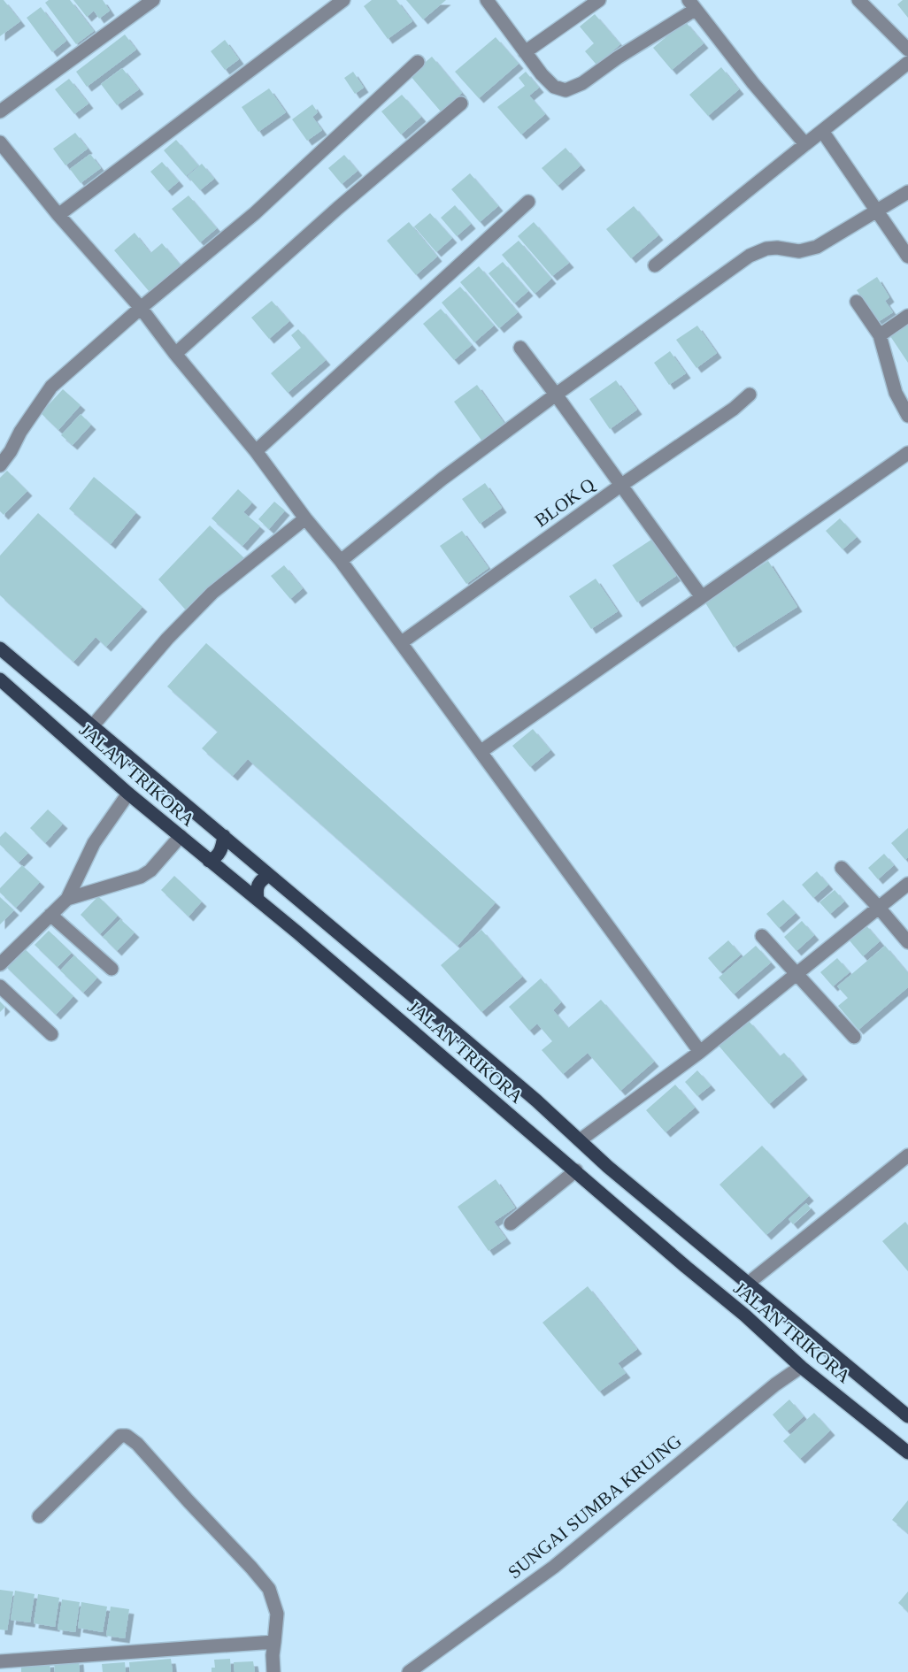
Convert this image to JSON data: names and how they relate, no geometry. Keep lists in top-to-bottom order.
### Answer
{
  "streets": {
    "main road": ["JALAN TRIKORA"],
    "street": ["BLOK Q", "SUNGAI SUMBA KRUING"]
  },
  "crossings": [
    ["JALAN TRIKORA", "SUNGAI SUMBA KRUING"]
  ]
}
